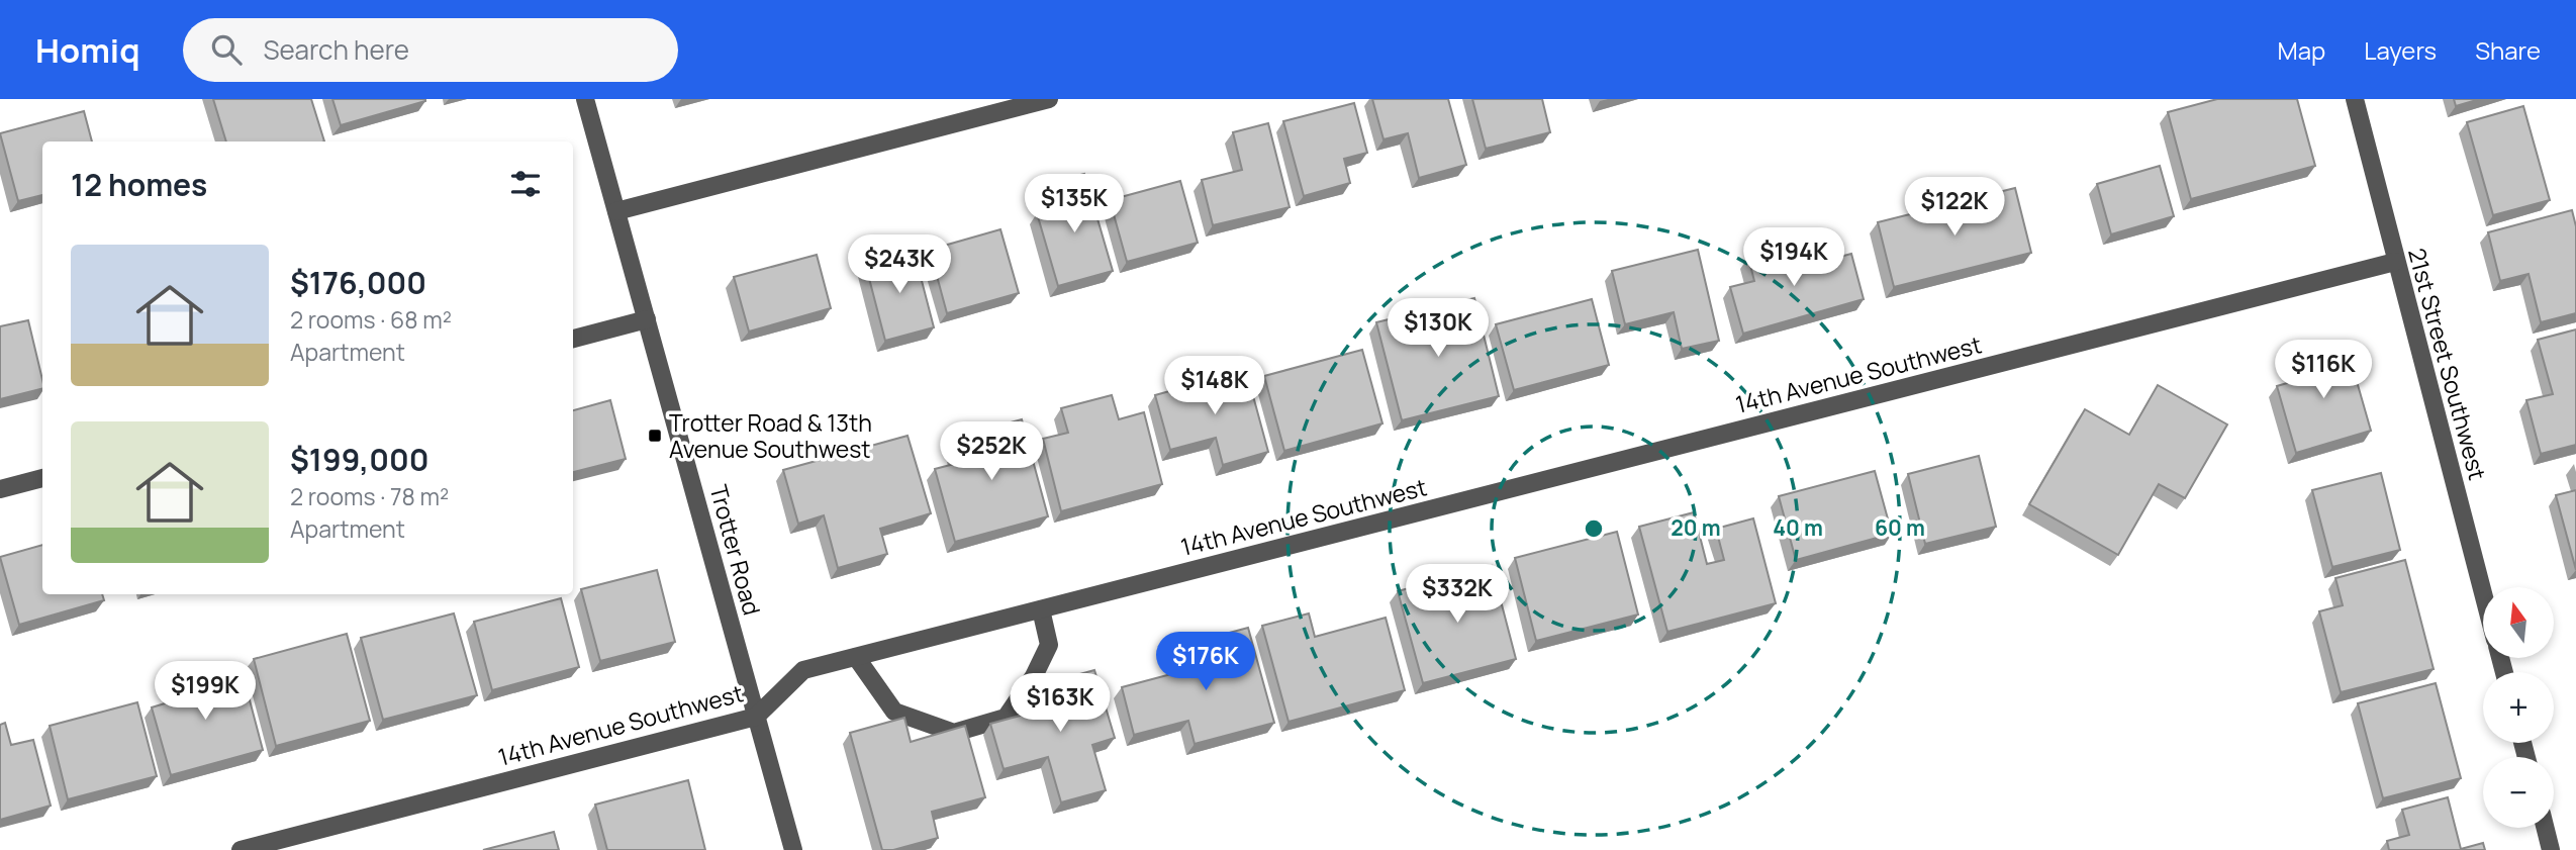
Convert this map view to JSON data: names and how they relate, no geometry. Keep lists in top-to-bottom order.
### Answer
{
  "streets": {
    "street": ["21st Street Southwest", "14th Avenue Southwest", "Trotter Road"]
  },
  "crossings": [
    ["21st Street Southwest", "14th Avenue Southwest"],
    ["14th Avenue Southwest", "Trotter Road"]
  ],
  "places": {
    "transit": ["Trotter Road & 13th Avenue Southwest"]
  },
  "north": "top",
  "page": {
    "header": "Homiq",
    "search": "Search here",
    "nav": ["Map", "Layers", "Share"],
    "heading": "12 homes",
    "price": [
      "$135K",
      "$122K",
      "$194K",
      "$243K",
      "$130K",
      "$116K",
      "$148K",
      "$252K",
      "$332K",
      "$176K",
      "$199K",
      "$163K"
    ],
    "list": [
      {
        "name": "$176,000",
        "note": "2 rooms · 68 m² · Apartment"
      },
      {
        "name": "$199,000",
        "note": "2 rooms · 78 m² · Apartment"
      }
    ],
    "map_buttons": ["+", "−"]
  },
  "rings": ["20 m", "40 m", "60 m"]
}
